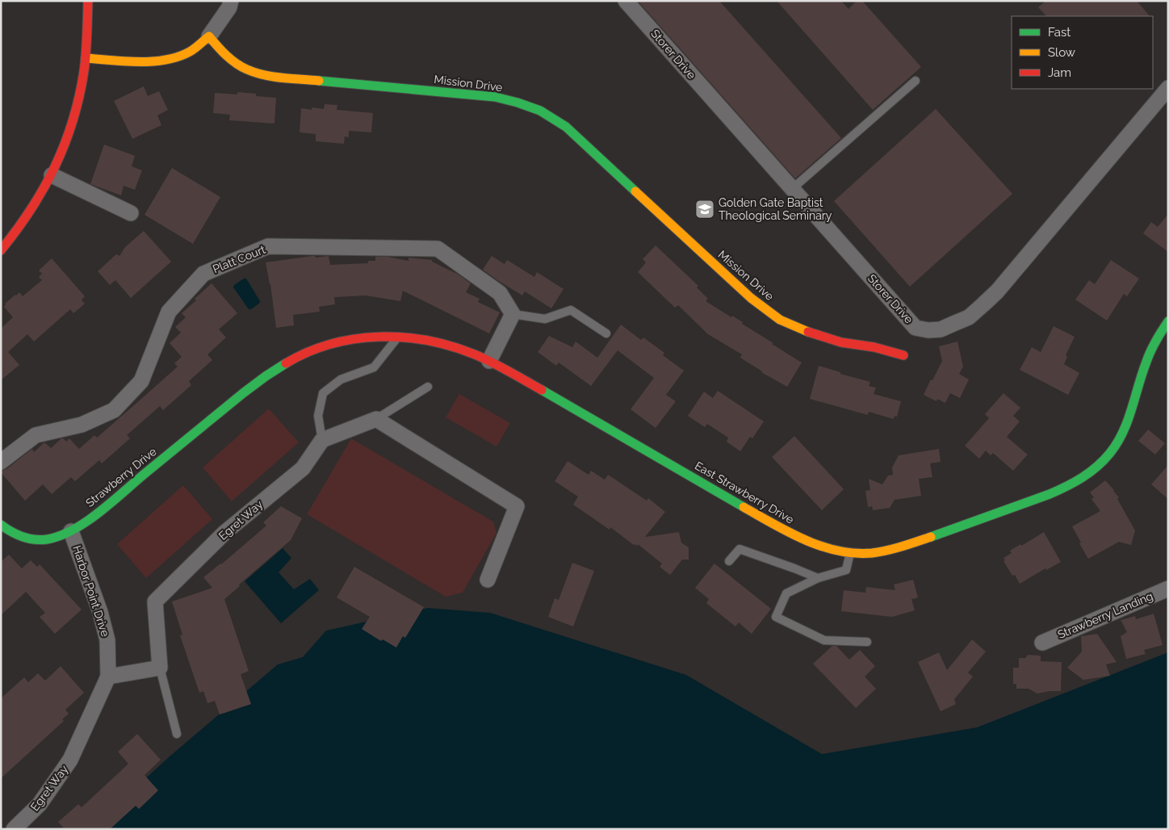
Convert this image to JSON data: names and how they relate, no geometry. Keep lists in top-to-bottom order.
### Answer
{
  "streets": {
    "street": [
      "Storer Drive",
      "Mission Drive",
      "Platt Court",
      "Strawberry Drive",
      "East Strawberry Drive",
      "Egret Way",
      "Harbor Point Drive",
      "Strawberry Landing"
    ]
  },
  "crossings": [
    ["Strawberry Drive", "East Strawberry Drive"],
    ["Strawberry Drive", "Harbor Point Drive"],
    ["Egret Way", "Harbor Point Drive"]
  ],
  "places": {
    "school or university": ["Golden Gate Baptist Theological Seminary"]
  },
  "legend": ["Fast", "Slow", "Jam"]
}
